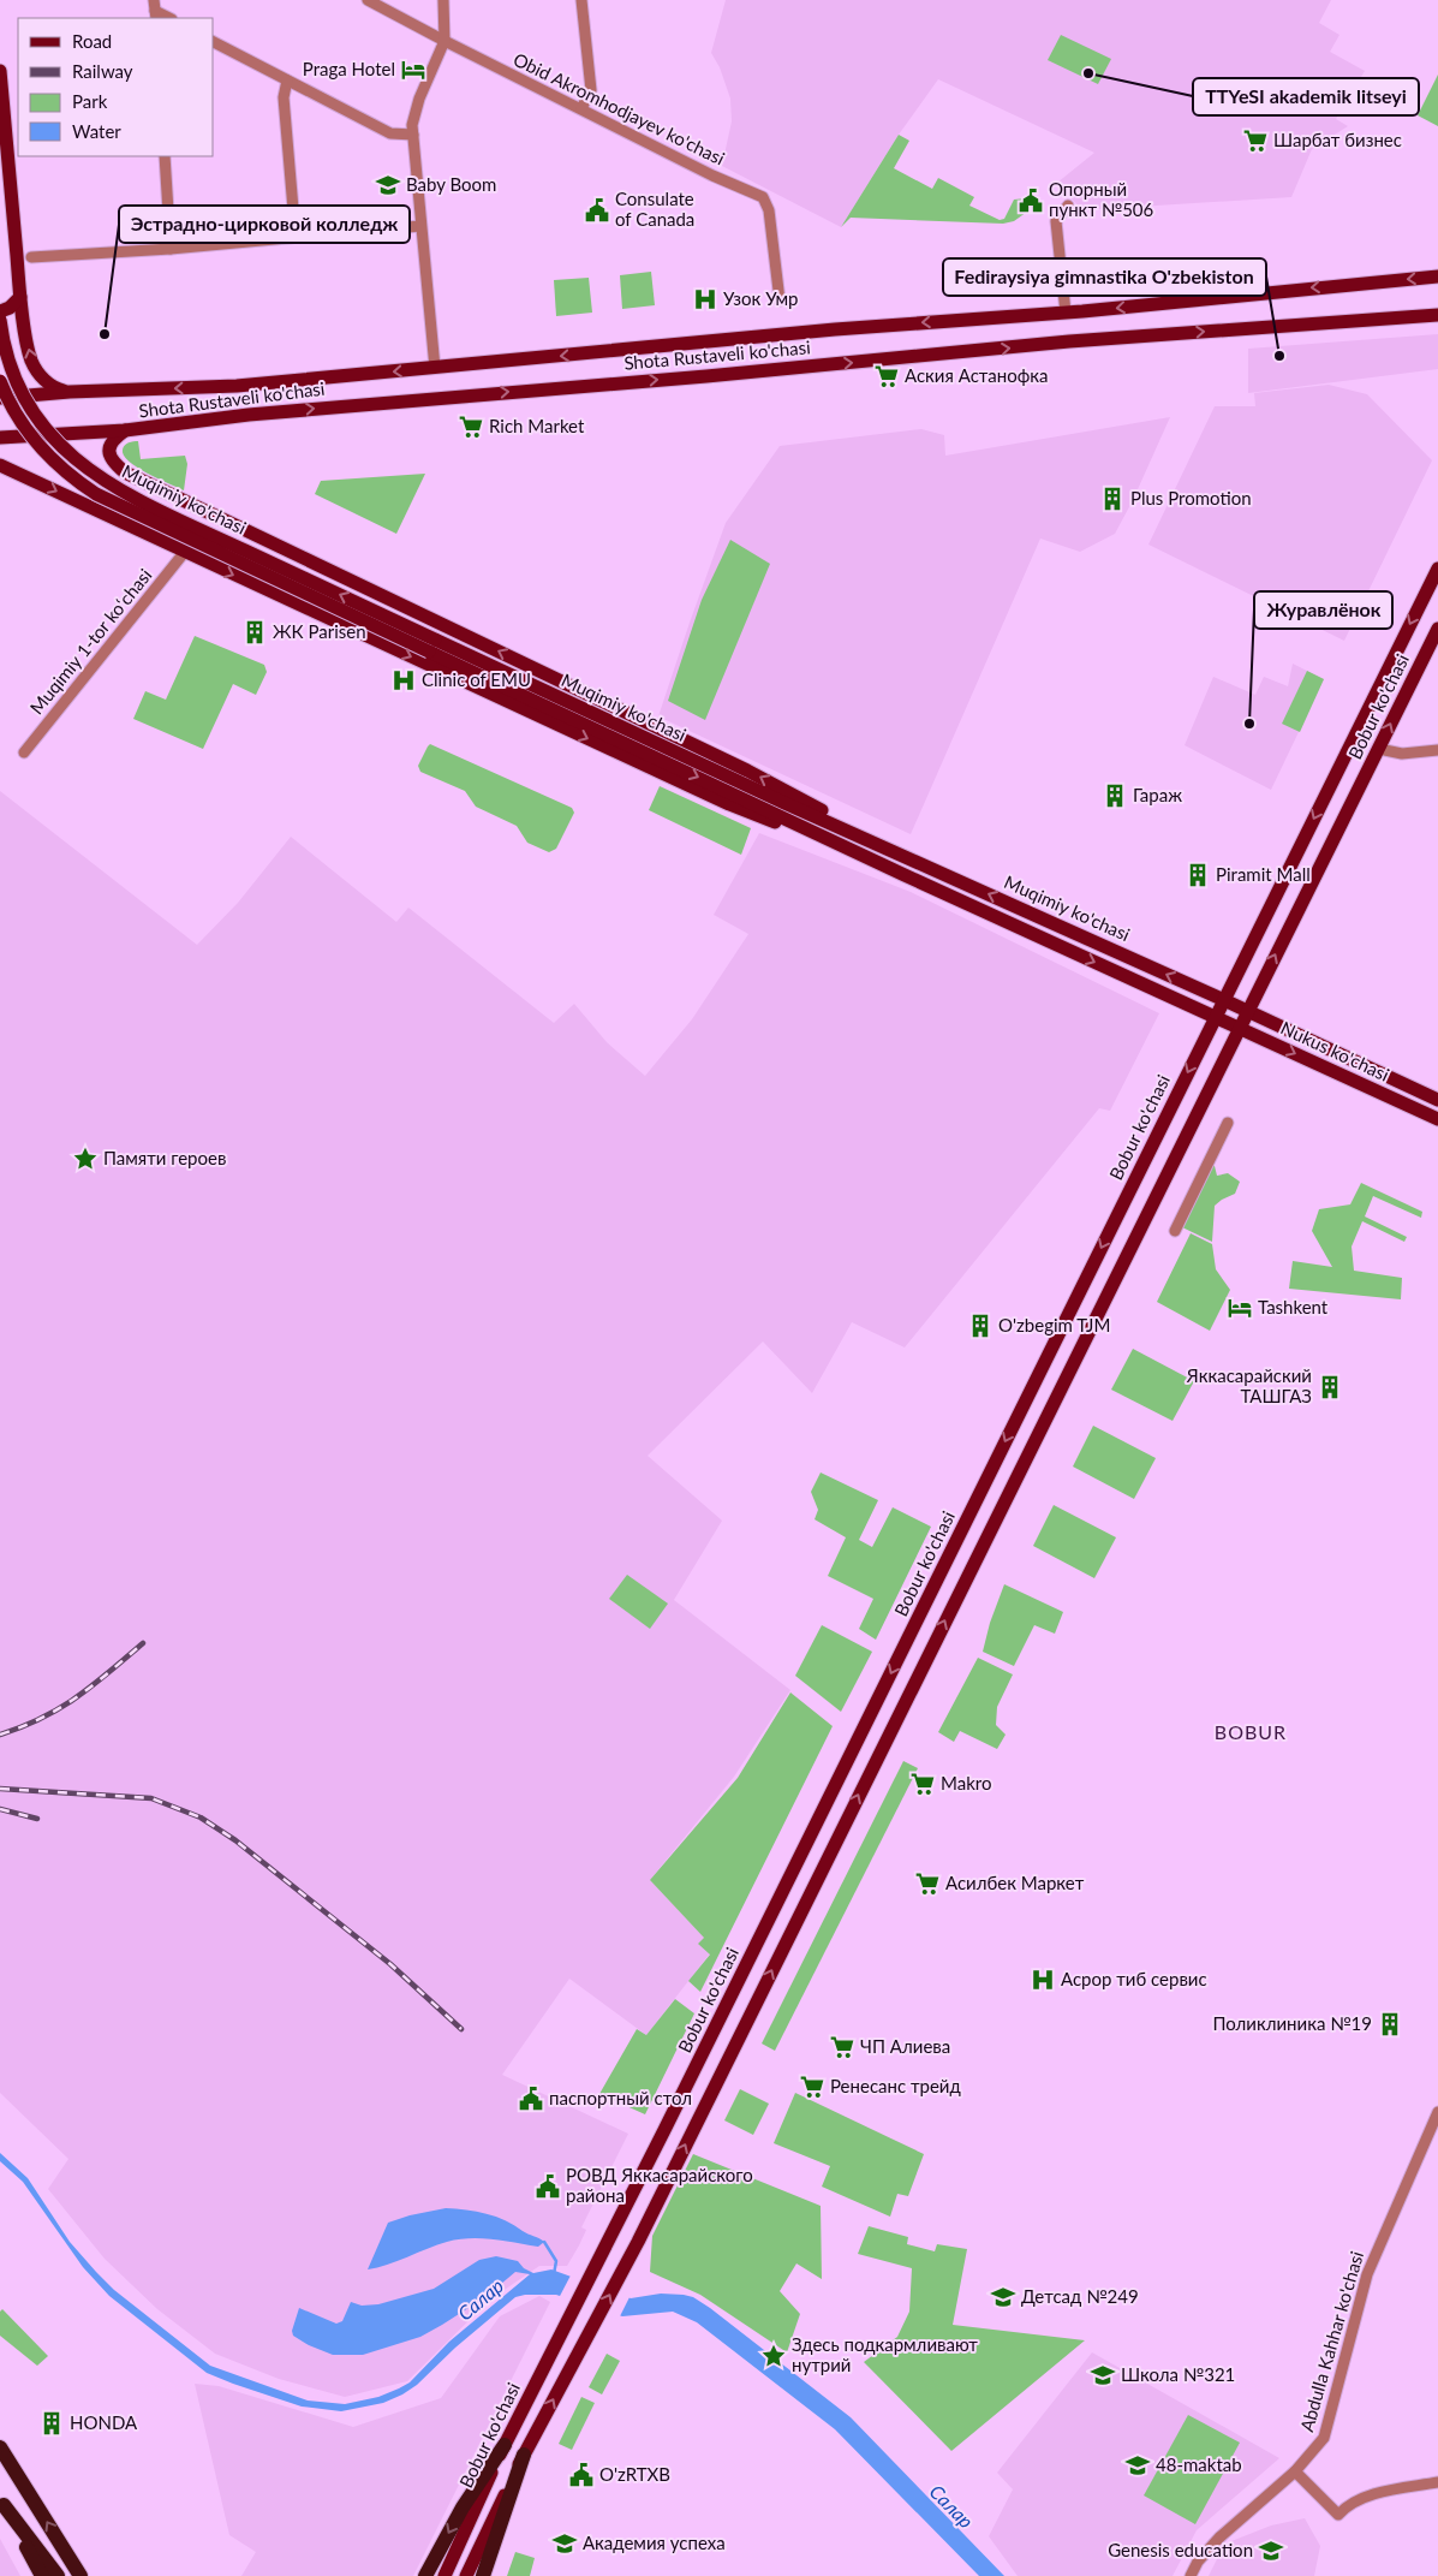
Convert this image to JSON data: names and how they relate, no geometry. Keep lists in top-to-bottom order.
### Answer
{
  "streets": {
    "main road": [
      "Shota Rustaveli ko'chasi",
      "Muqimiy ko'chasi",
      "Bobur ko'chasi",
      "Nukus ko'chasi"
    ],
    "street": ["Obid Akromhodjayev ko'chasi", "Muqimiy 1-tor koʻchasi", "Abdulla Kahhar ko'chasi"]
  },
  "crossings": [
    ["Muqimiy ko'chasi", "Bobur ko'chasi"],
    ["Muqimiy ko'chasi", "Nukus ko'chasi"],
    ["Bobur ko'chasi", "Nukus ko'chasi"]
  ],
  "districts": ["BOBUR"],
  "water": ["Салар"],
  "places": {
    "hotel": ["Praga Hotel", "Tashkent"],
    "other": [
      "TTYeSI akademik litseyi",
      "Эстрадно-цирковой колледж",
      "Fediraysiya gimnastika O'zbekiston",
      "Журавлёнок"
    ],
    "supermarket": [
      "Шарбат бизнес",
      "Аския Астанофка",
      "Rich Market",
      "Makro",
      "Асилбек Маркет",
      "ЧП Алиева",
      "Ренесанс трейд"
    ],
    "school or university": [
      "Baby Boom",
      "Детсад №249",
      "Школа №321",
      "48-maktab",
      "Академия успеха",
      "Genesis education"
    ],
    "public building": [
      "Опорный пункт №506",
      "Consulate of Canada",
      "паспортный стол",
      "РОВД Яккасарайского района",
      "O'zRTXB"
    ],
    "hospital": ["Узок Умр", "Clinic of EMU", "Асрор тиб сервис"],
    "building": [
      "Plus Promotion",
      "ЖК Parisen",
      "Гараж",
      "Piramit Mall",
      "O'zbegim TJM",
      "Яккасарайский ТАШГАЗ",
      "Поликлиника №19",
      "HONDA"
    ],
    "place": ["Памяти героев", "Здесь подкармливают нутрий"]
  },
  "legend": [
    "Road",
    "Railway",
    "Park",
    "Water"
  ]
}
